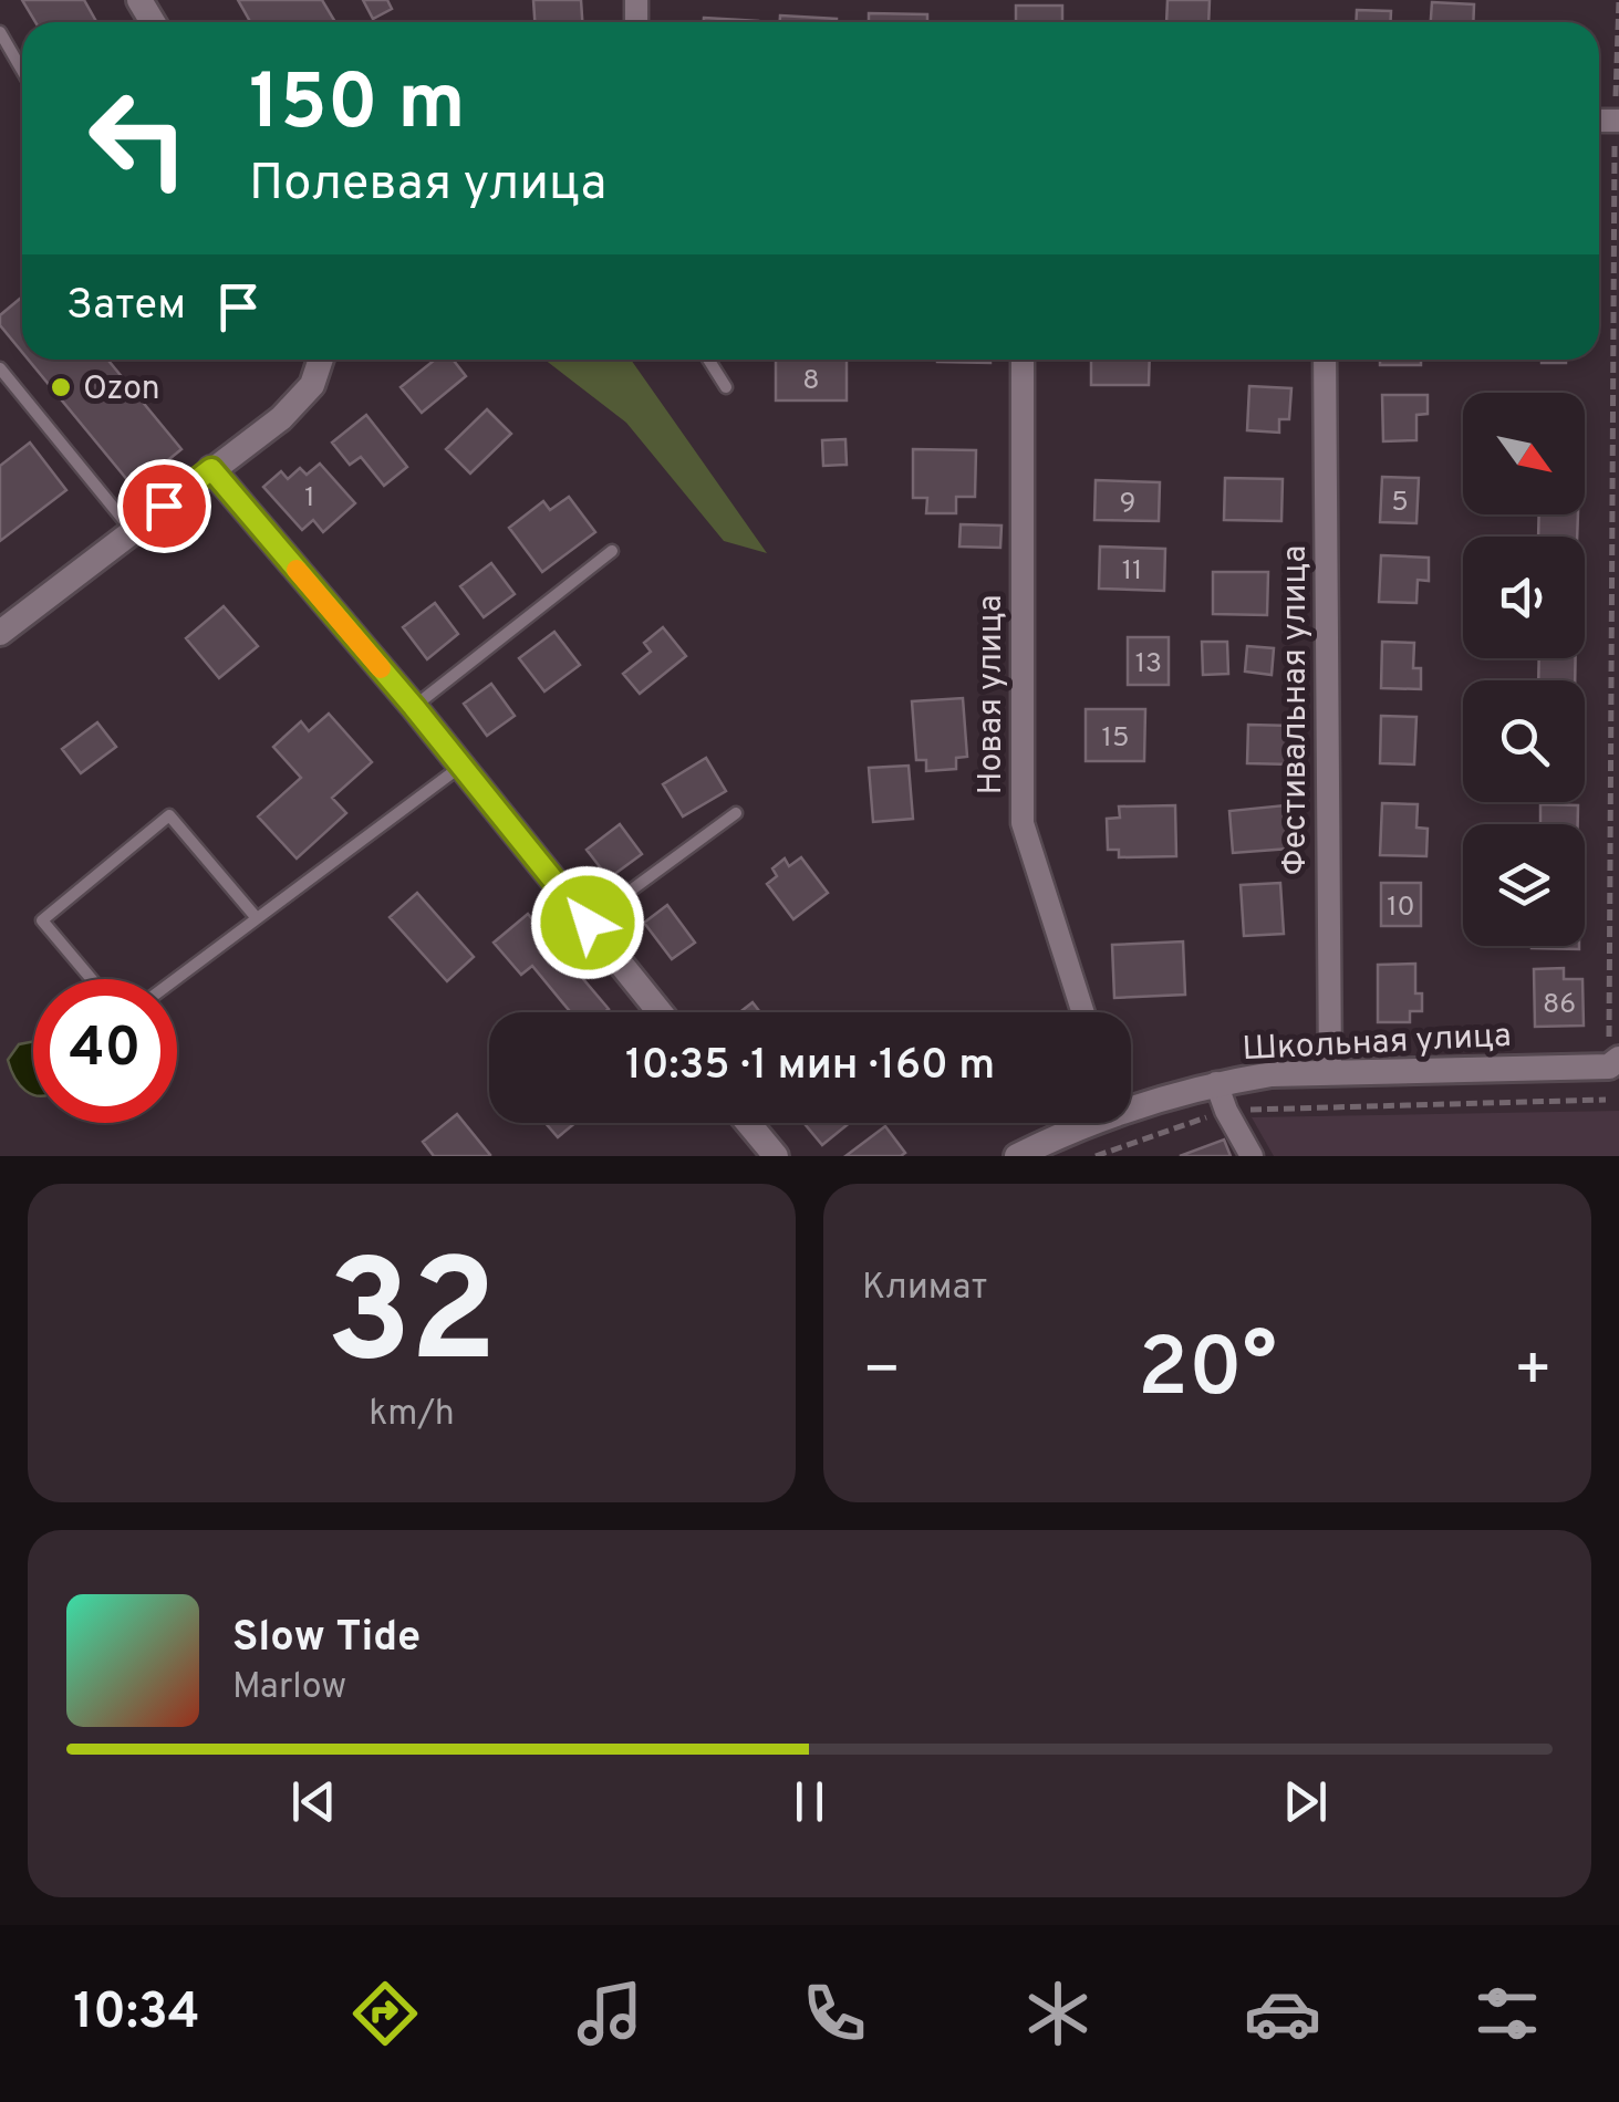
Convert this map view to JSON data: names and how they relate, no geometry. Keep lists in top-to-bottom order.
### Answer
{
  "streets": {
    "street": ["Новая улица", "Фестивальная улица", "Школьная улица"]
  },
  "crossings": [
    ["Фестивальная улица", "Школьная улица"]
  ],
  "places": ["Ozon"],
  "house_numbers": [
    "8",
    "1",
    "5",
    "9",
    "11",
    "13",
    "15",
    "10",
    "86"
  ],
  "north": "bottom right",
  "page": {
    "turn": ["150 m", "Полевая улица"],
    "then": "Затем",
    "limit": "40",
    "trip": "10:35 · 1 мин · 160 m",
    "tile": [
      ["32", "km/h"],
      "Климат"
    ],
    "heat": ["−", "20°", "+"],
    "song": ["Slow Tide", "Marlow"],
    "tabs": "10:34"
  }
}
